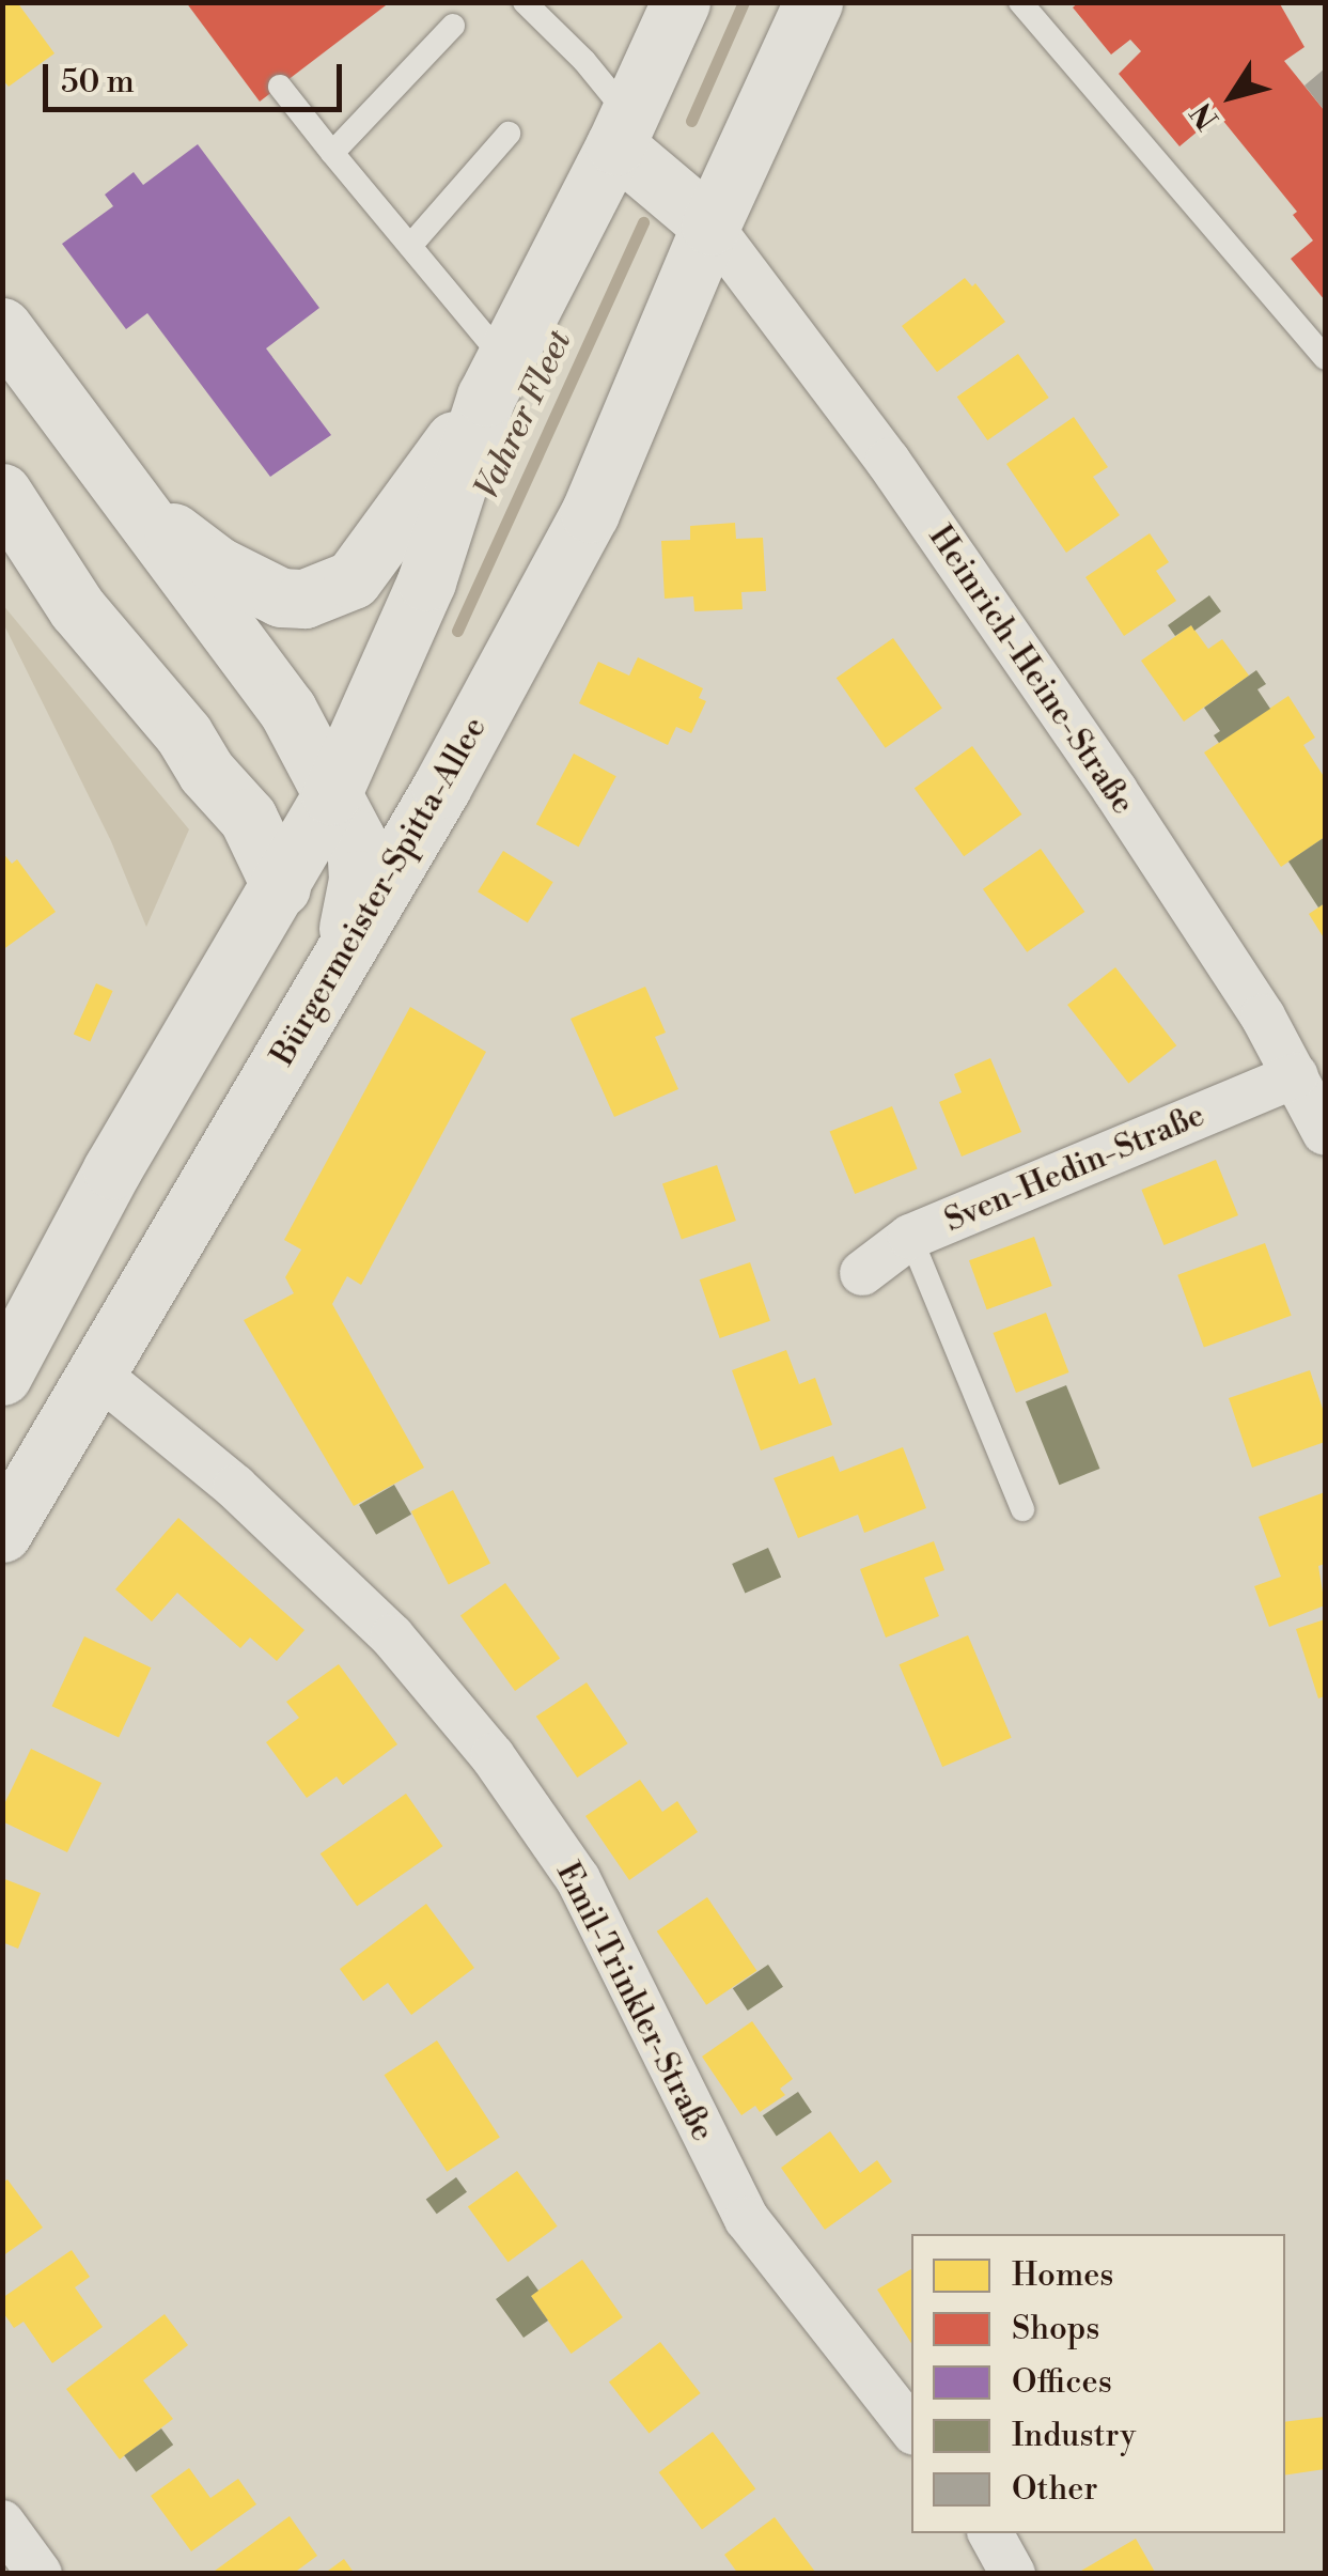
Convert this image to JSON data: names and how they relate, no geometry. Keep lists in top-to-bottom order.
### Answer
{
  "streets": {
    "main road": ["Bürgermeister-Spitta-Allee"],
    "street": ["Heinrich-Heine-Straße", "Sven-Hedin-Straße", "Emil-Trinkler-Straße"]
  },
  "crossings": [
    ["Heinrich-Heine-Straße", "Bürgermeister-Spitta-Allee"],
    ["Heinrich-Heine-Straße", "Sven-Hedin-Straße"],
    ["Bürgermeister-Spitta-Allee", "Emil-Trinkler-Straße"]
  ],
  "water": ["Vahrer Fleet"],
  "legend": [
    "Homes",
    "Shops",
    "Offices",
    "Industry",
    "Other"
  ],
  "scale_bar": "50 m",
  "north": "bottom left"
}
